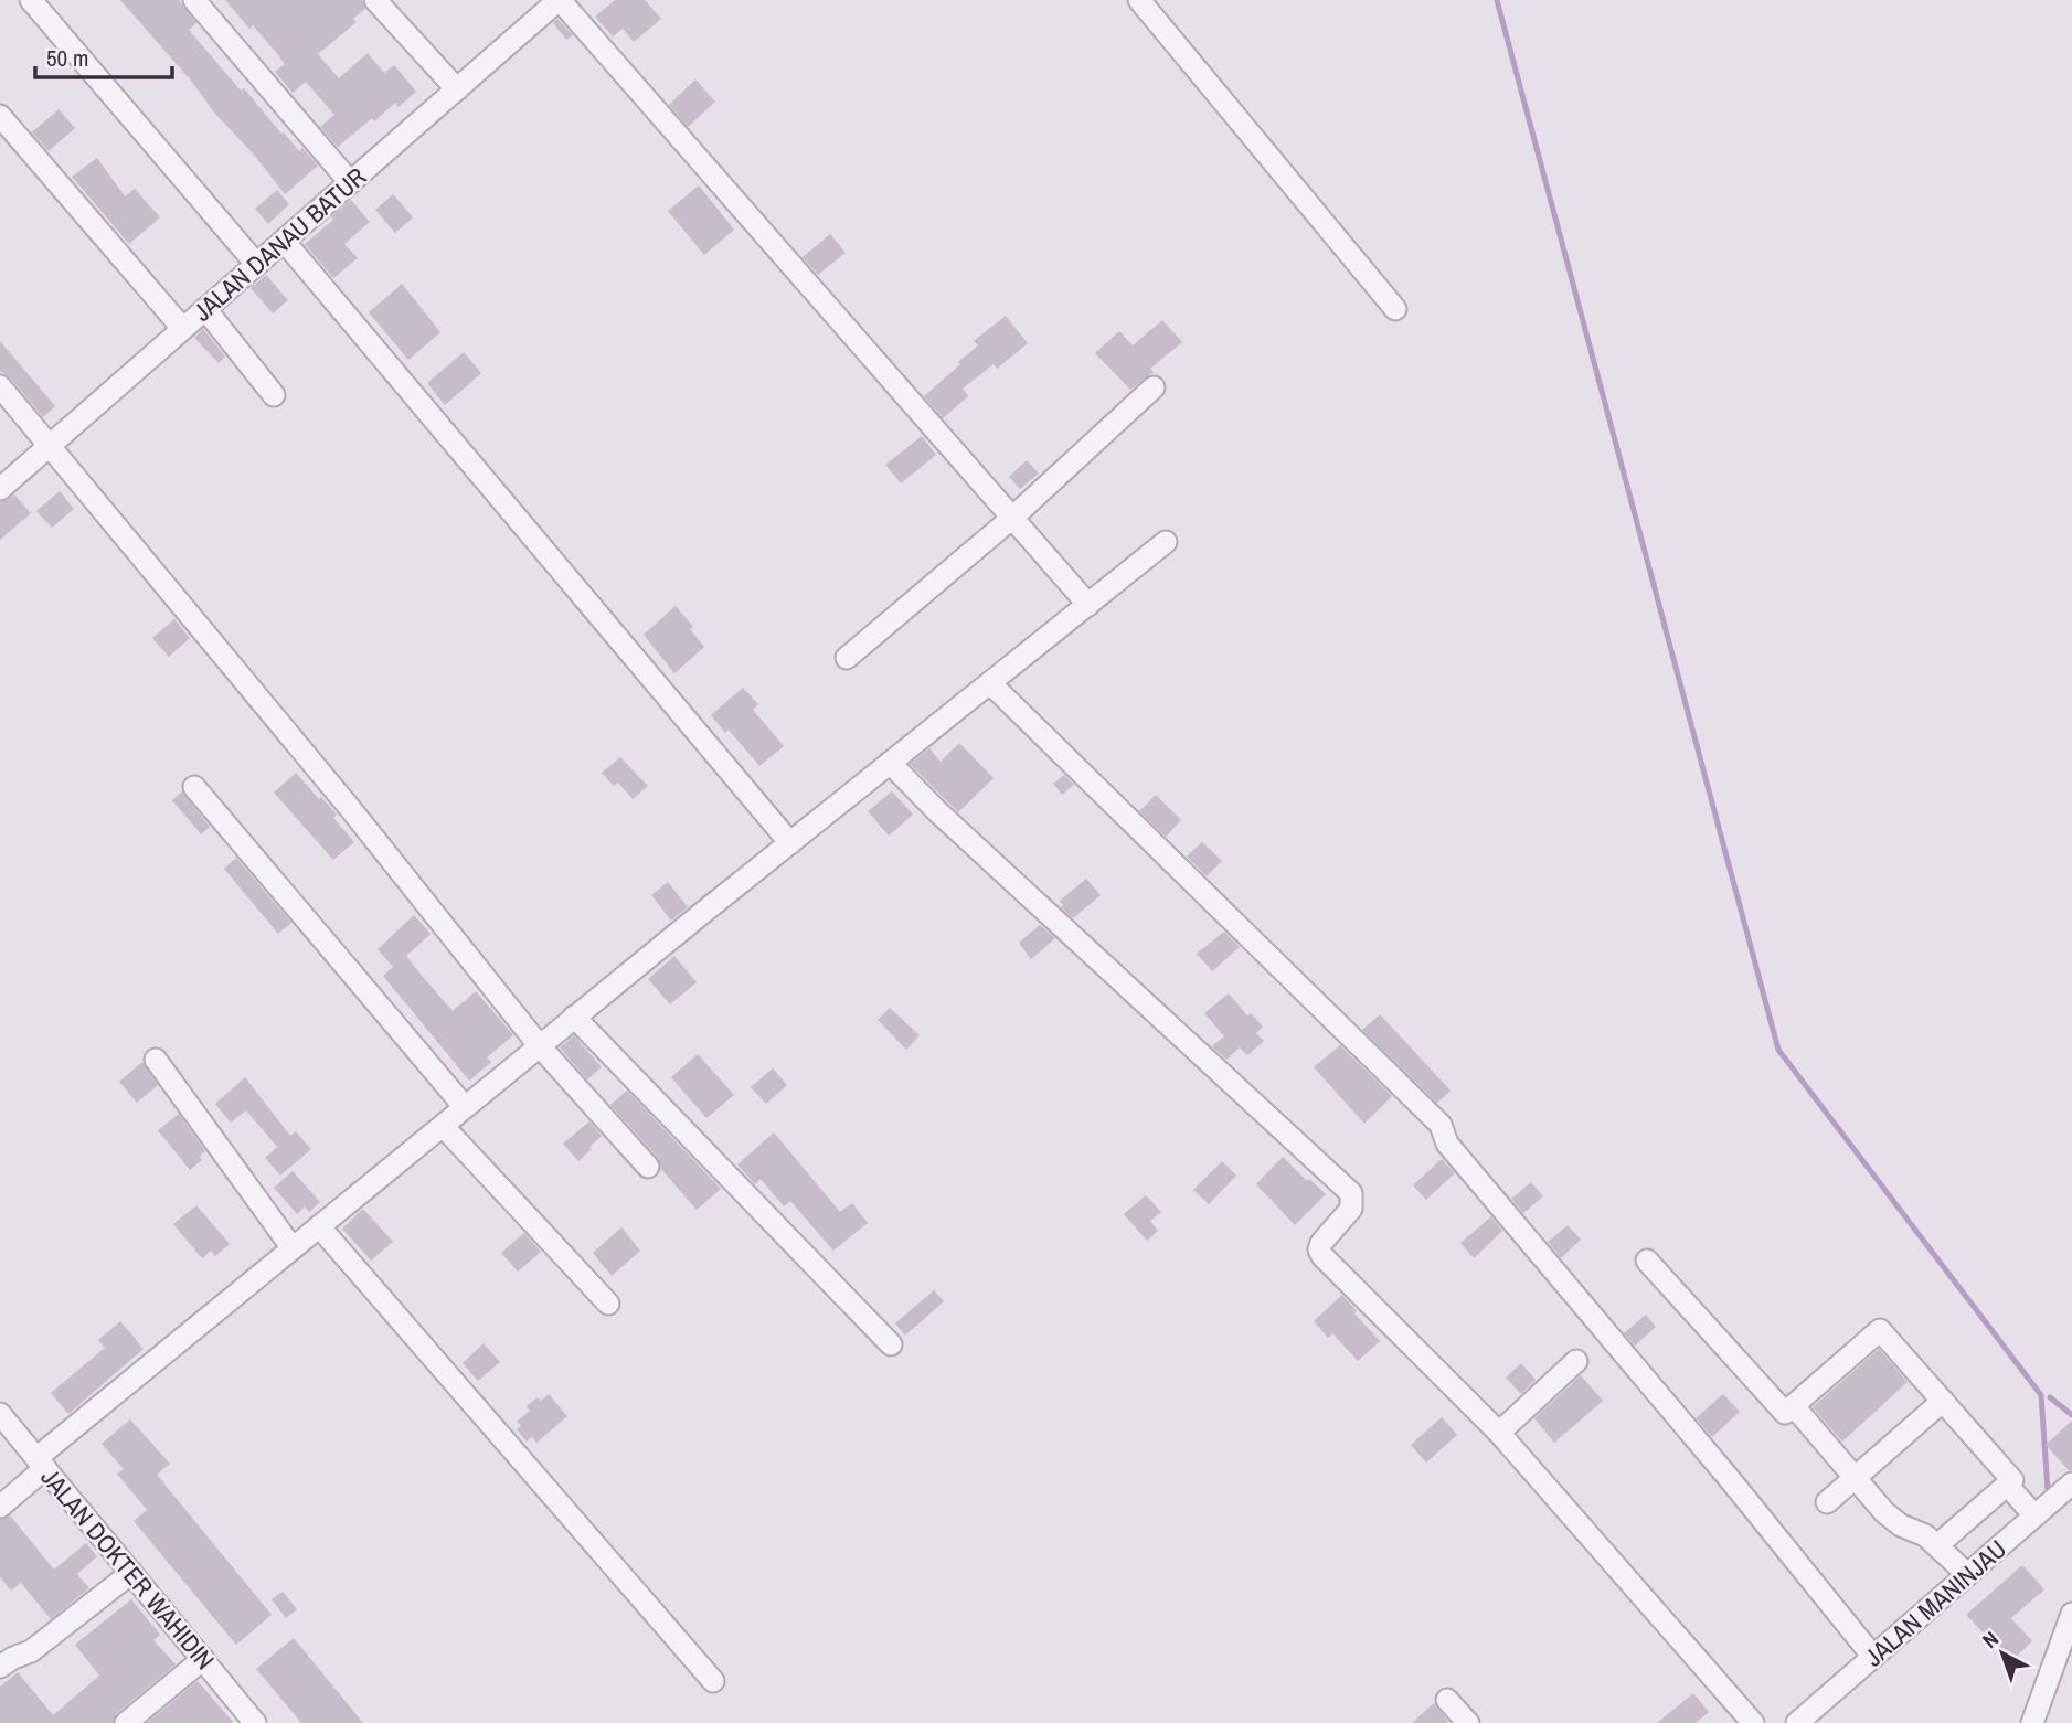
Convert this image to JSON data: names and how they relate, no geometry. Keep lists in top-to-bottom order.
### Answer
{
  "streets": {
    "street": ["JALAN DANAU BATUR", "JALAN DOKTER WAHIDIN", "JALAN MANINJAU"]
  },
  "scale_bar": "50 m",
  "north": "top left"
}
